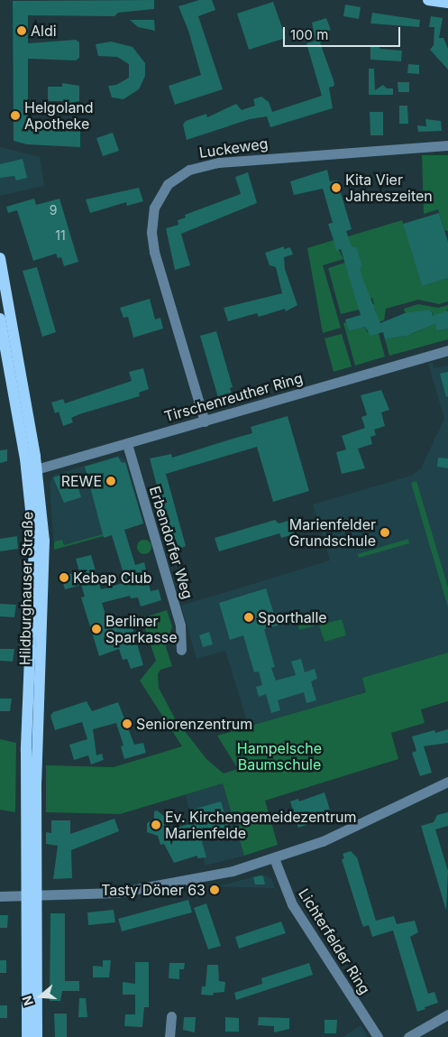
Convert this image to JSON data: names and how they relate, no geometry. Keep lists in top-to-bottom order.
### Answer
{
  "streets": {
    "main road": ["Hildburghauser Straße"],
    "street": [
      "Luckeweg",
      "Tirschenreuther Ring",
      "Erbendorfer Weg",
      "Lichterfelder Ring"
    ]
  },
  "crossings": [
    ["Luckeweg", "Tirschenreuther Ring"],
    ["Tirschenreuther Ring", "Erbendorfer Weg"],
    ["Tirschenreuther Ring", "Hildburghauser Straße"]
  ],
  "parks": ["Hampelsche Baumschule"],
  "places": [
    "Aldi",
    "Helgoland Apotheke",
    "Kita Vier Jahreszeiten",
    "REWE",
    "Marienfelder Grundschule",
    "Kebap Club",
    "Sporthalle",
    "Berliner Sparkasse",
    "Seniorenzentrum",
    "Ev. Kirchengemeidezentrum Marienfelde",
    "Tasty Döner 63"
  ],
  "house_numbers": ["9", "11"],
  "scale_bar": "100 m",
  "north": "left"
}
